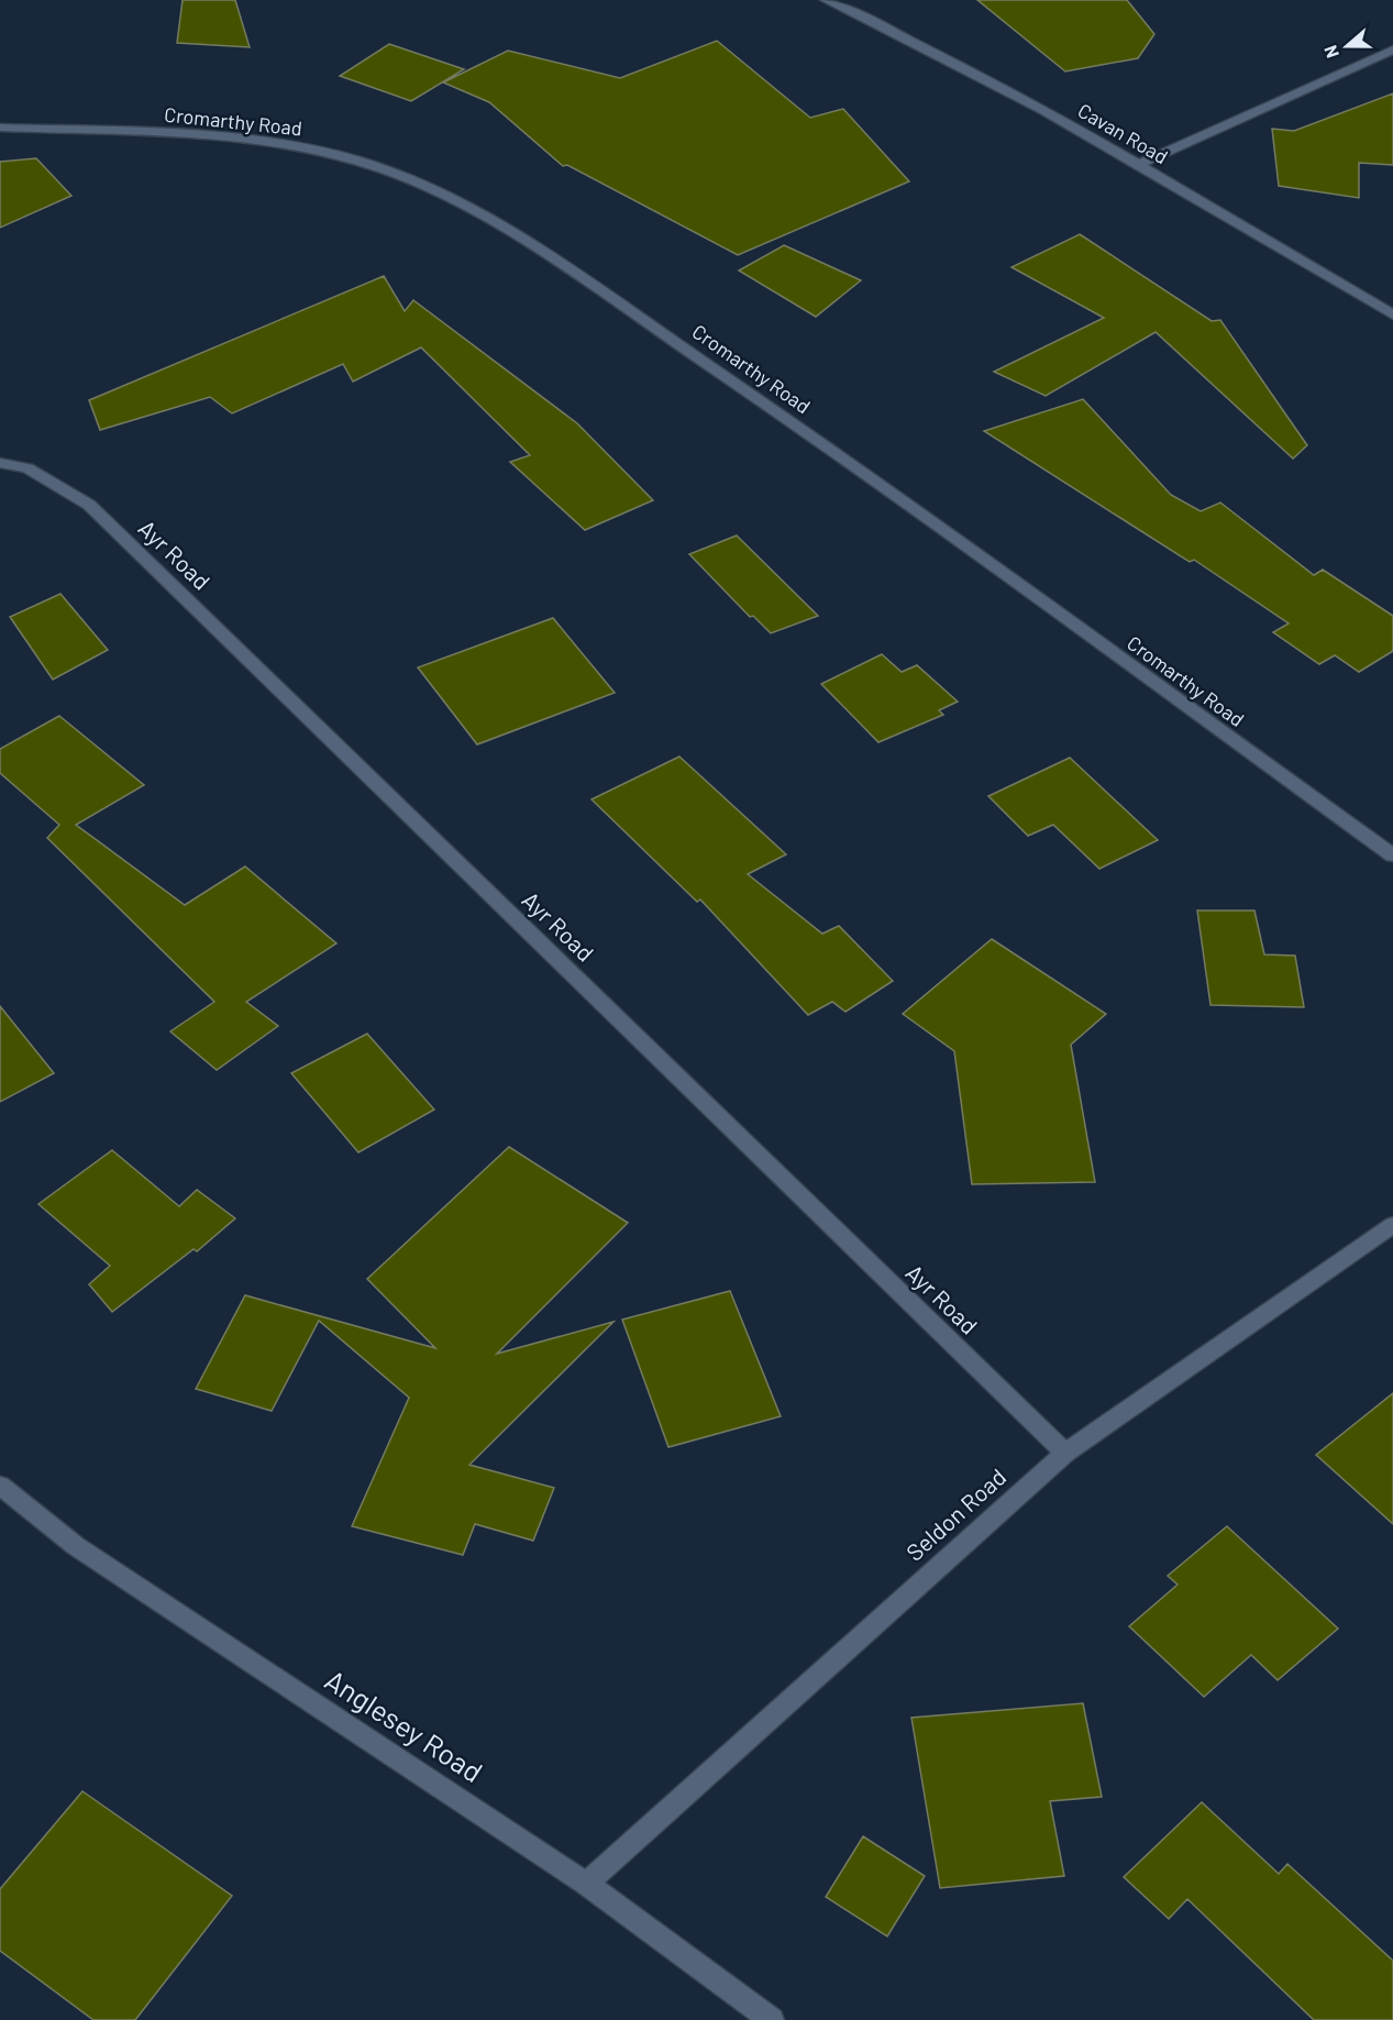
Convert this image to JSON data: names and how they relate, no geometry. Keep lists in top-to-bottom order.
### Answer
{
  "streets": {
    "street": [
      "Cromarthy Road",
      "Cavan Road",
      "Ayr Road",
      "Seldon Road",
      "Anglesey Road"
    ]
  },
  "crossings": [
    ["Ayr Road", "Seldon Road"],
    ["Seldon Road", "Anglesey Road"]
  ],
  "north": "left"
}
